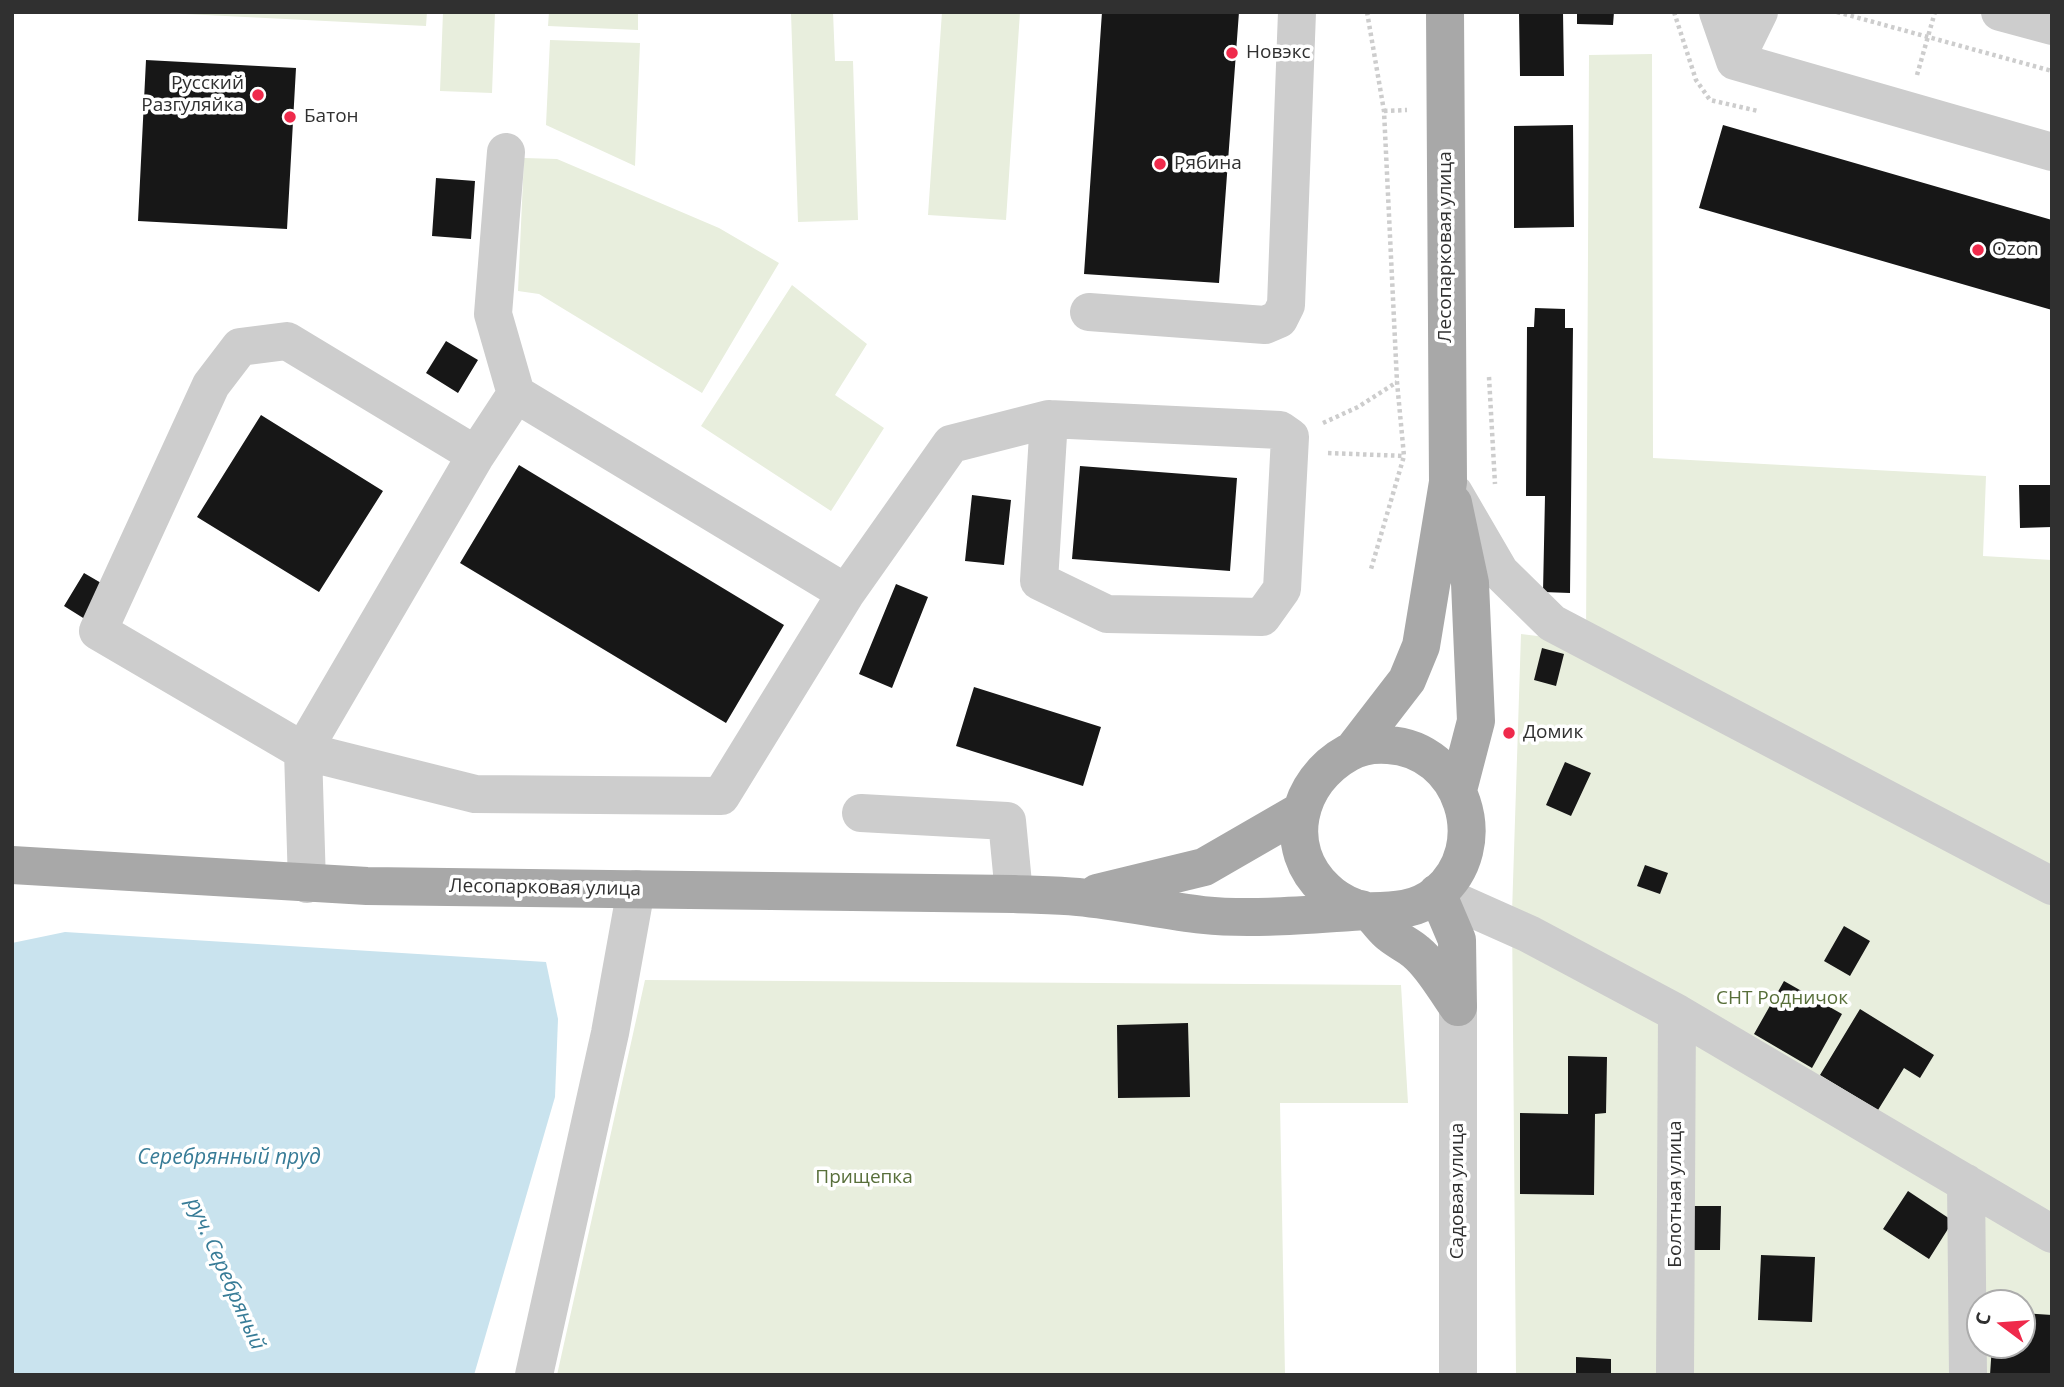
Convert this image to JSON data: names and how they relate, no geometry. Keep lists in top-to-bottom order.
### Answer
{
  "streets": {
    "main road": ["Лесопарковая улица"],
    "street": ["Садовая улица", "Болотная улица"]
  },
  "water": ["Серебрянный пруд", "руч. Серебряный"],
  "parks": ["СНТ Родничок", "Прищепка"],
  "places": [
    "Новэкс",
    "Русский Разгуляйка",
    "Батон",
    "Рябина",
    "Ozon",
    "Домик"
  ],
  "north": "left"
}
